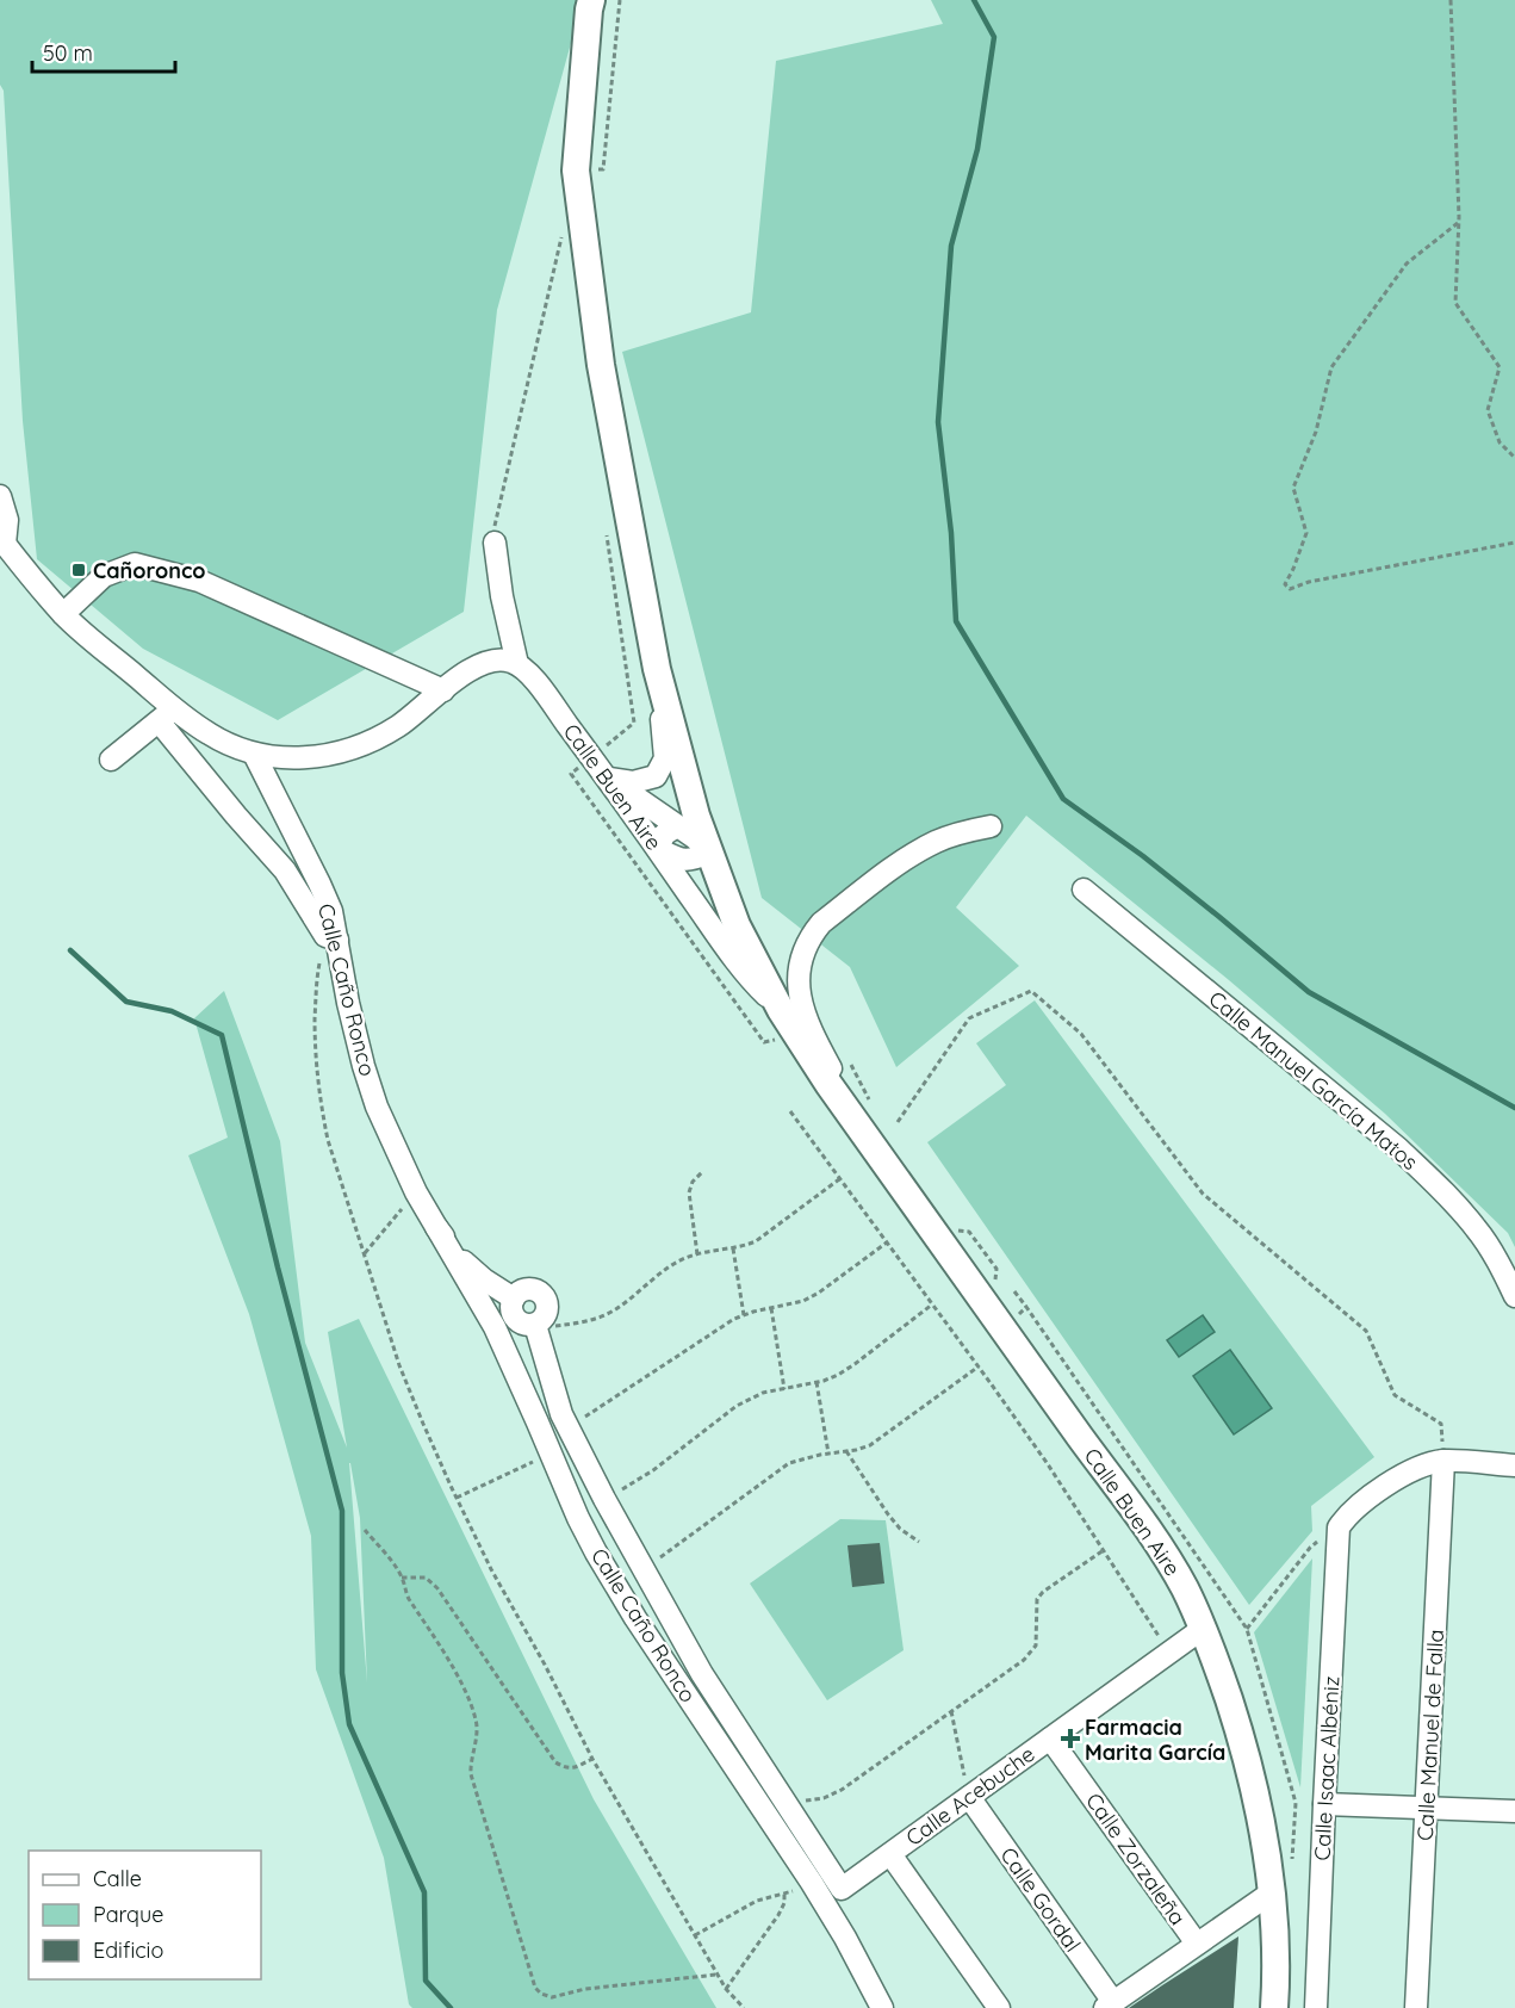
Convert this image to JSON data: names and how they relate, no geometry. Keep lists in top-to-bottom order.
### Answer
{
  "streets": {
    "main road": ["Calle Buen Aire"],
    "street": [
      "Calle Caño Ronco",
      "Calle Manuel García Matos",
      "Calle Manuel de Falla",
      "Calle Isaac Albéniz",
      "Calle Acebuche",
      "Calle Zorzaleña",
      "Calle Gordal"
    ]
  },
  "crossings": [
    ["Calle Buen Aire", "Calle Acebuche"],
    ["Calle Acebuche", "Calle Zorzaleña"],
    ["Calle Acebuche", "Calle Gordal"]
  ],
  "places": {
    "transit": ["Cañoronco"],
    "health": ["Farmacia Marita García"]
  },
  "legend": ["Calle", "Parque", "Edificio"],
  "scale_bar": "50 m"
}
